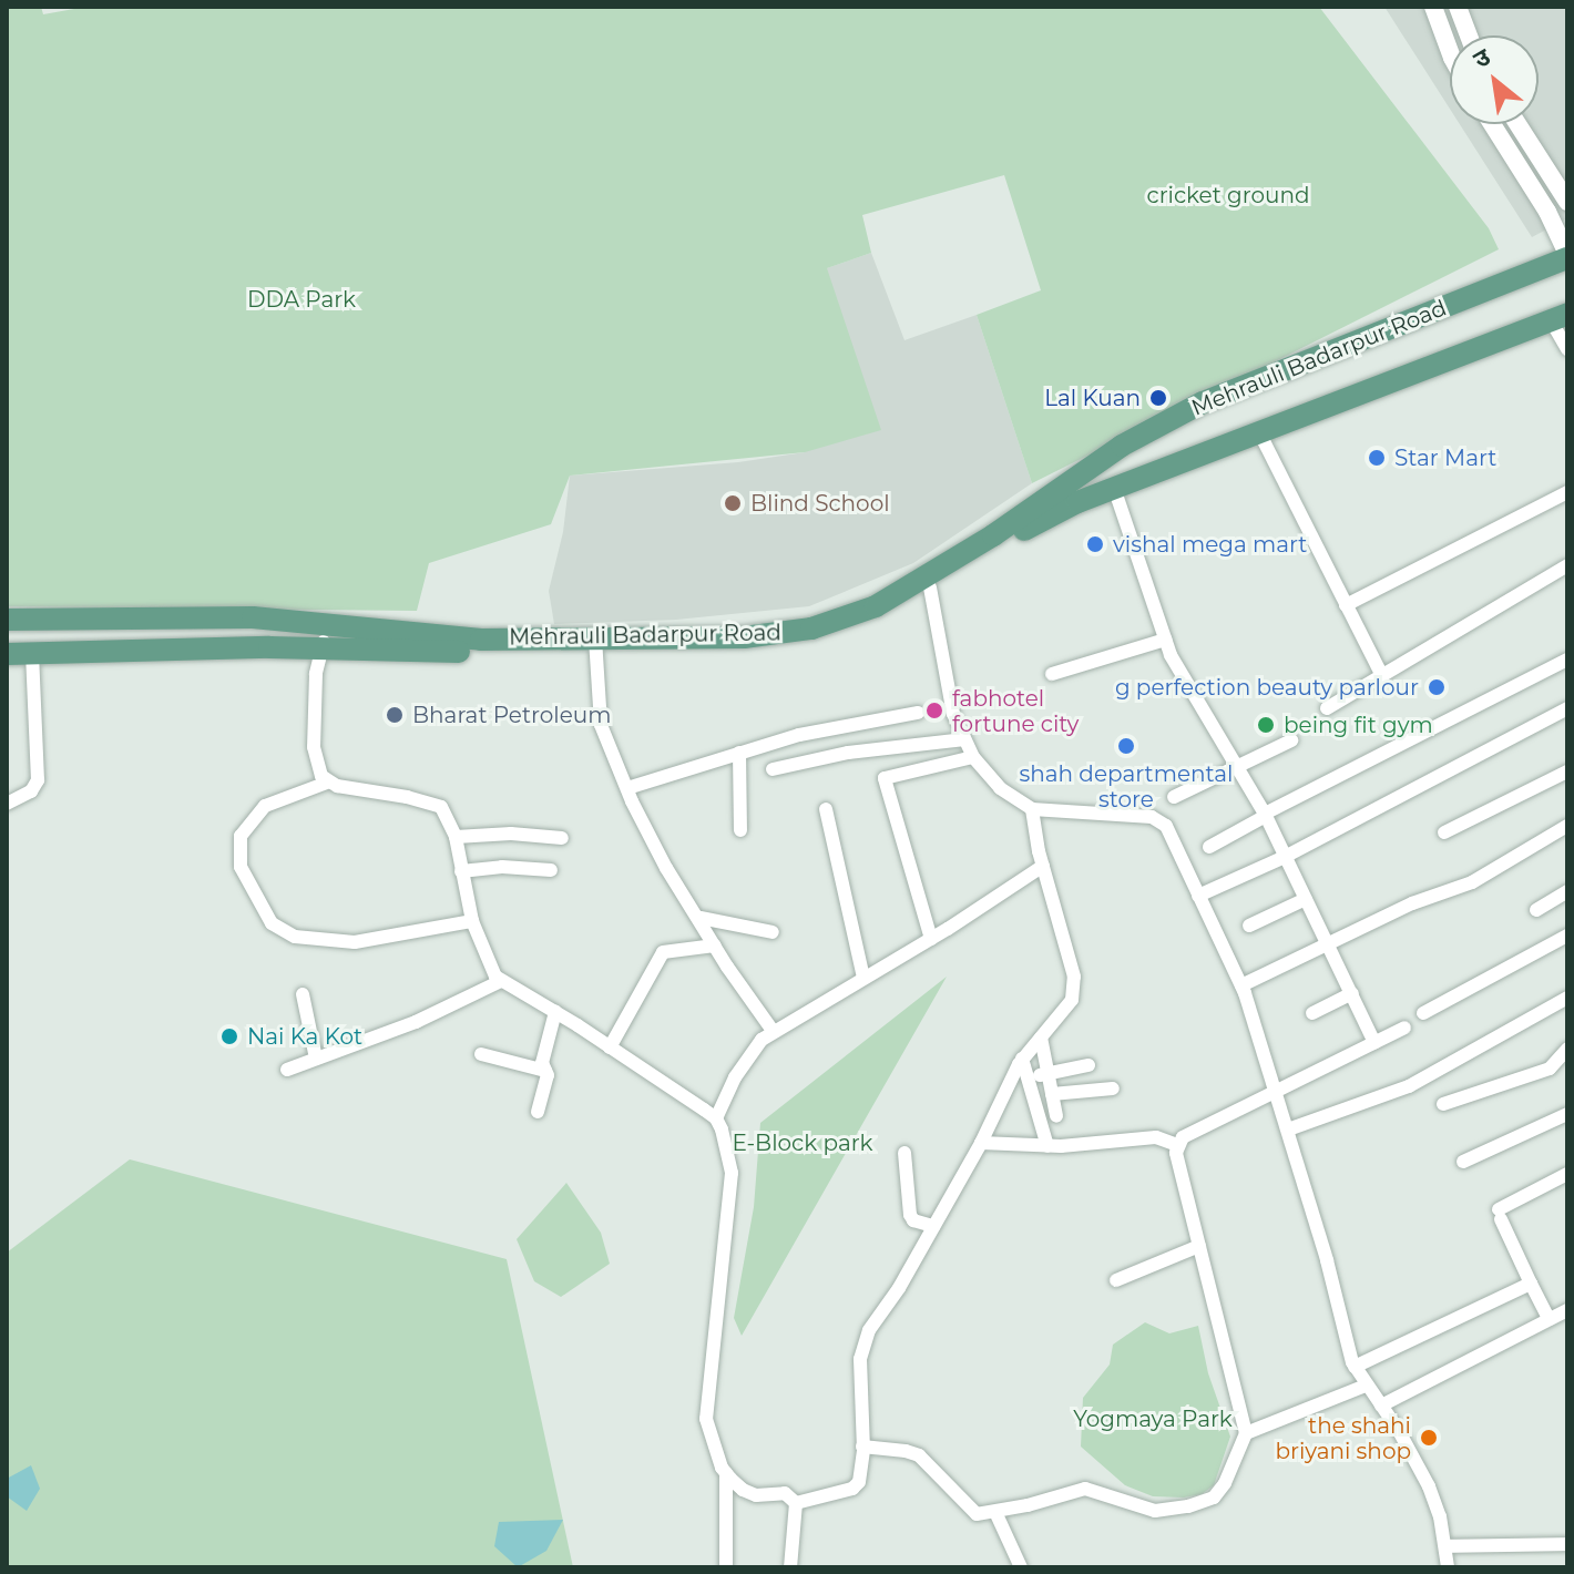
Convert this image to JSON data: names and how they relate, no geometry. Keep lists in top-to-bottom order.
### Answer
{
  "streets": {
    "main road": ["Mehrauli Badarpur Road"]
  },
  "parks": [
    "cricket ground",
    "DDA Park",
    "E-Block park",
    "Yogmaya Park"
  ],
  "places": [
    "Lal Kuan",
    "Star Mart",
    "Blind School",
    "vishal mega mart",
    "g perfection beauty parlour",
    "fabhotel fortune city",
    "Bharat Petroleum",
    "being fit gym",
    "shah departmental store",
    "Nai Ka Kot",
    "the shahi briyani shop"
  ],
  "north": "top left"
}
